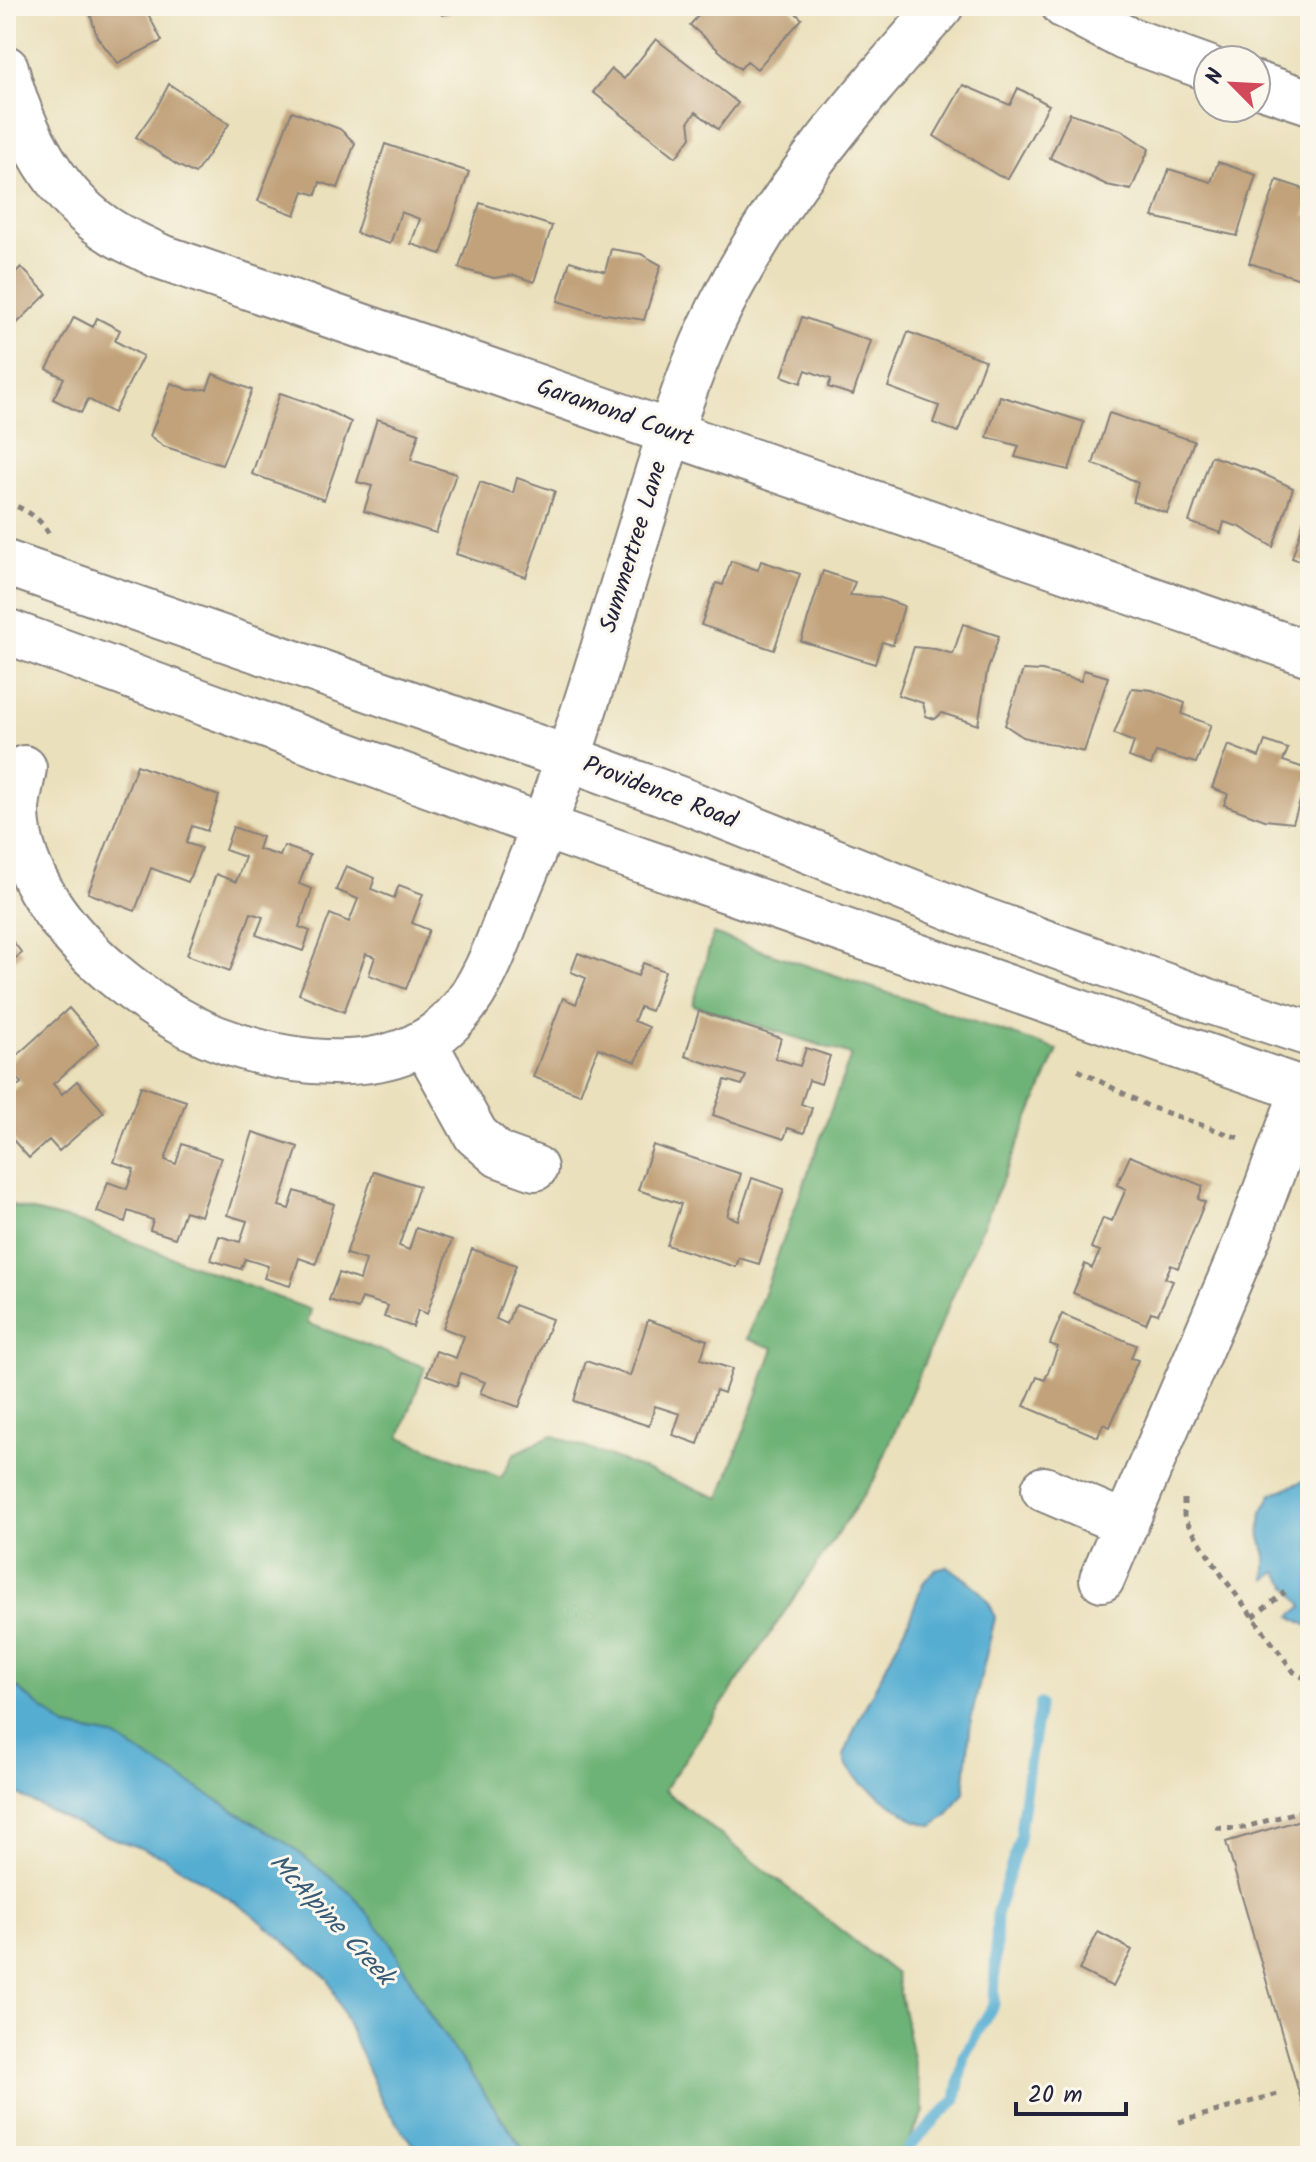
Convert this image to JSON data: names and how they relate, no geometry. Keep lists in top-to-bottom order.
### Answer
{
  "streets": {
    "street": ["Garamond Court", "Summertree Lane", "Providence Road"]
  },
  "crossings": [
    ["Garamond Court", "Summertree Lane"],
    ["Summertree Lane", "Providence Road"]
  ],
  "water": ["McAlpine Creek"],
  "scale_bar": "20 m",
  "north": "top left"
}
